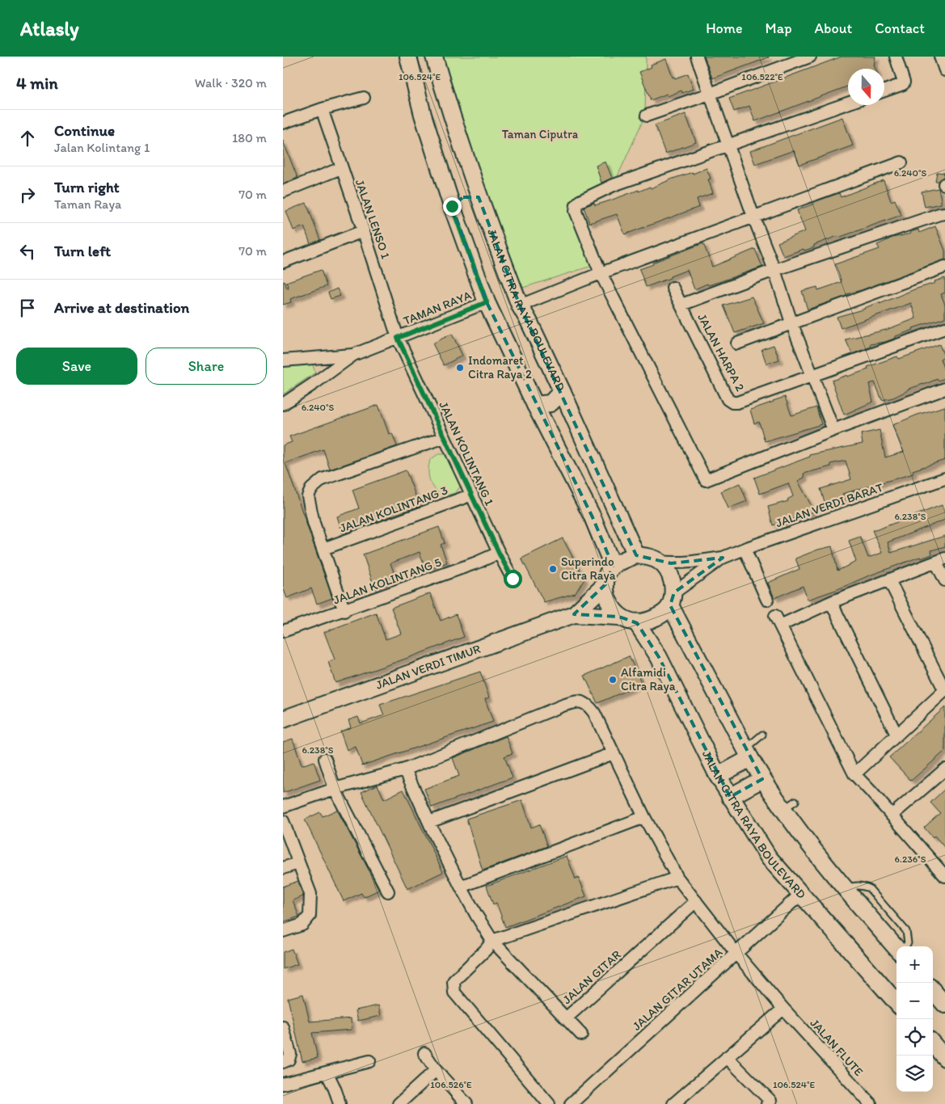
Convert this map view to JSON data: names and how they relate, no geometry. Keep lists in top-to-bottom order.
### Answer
{
  "streets": {
    "main road": ["JALAN CITRA RAYA BOULEVARD", "JALAN VERDI TIMUR"],
    "street": [
      "JALAN LENSO 1",
      "TAMAN RAYA",
      "JALAN HARPA 2",
      "JALAN KOLINTANG 1",
      "JALAN VERDI BARAT",
      "JALAN KOLINTANG 3",
      "JALAN KOLINTANG 5",
      "JALAN GITAR",
      "JALAN GITAR UTAMA",
      "JALAN FLUTE"
    ]
  },
  "crossings": [
    ["JALAN LENSO 1", "TAMAN RAYA"],
    ["JALAN LENSO 1", "JALAN KOLINTANG 1"],
    ["TAMAN RAYA", "JALAN KOLINTANG 1"],
    ["JALAN CITRA RAYA BOULEVARD", "JALAN VERDI BARAT"],
    ["JALAN CITRA RAYA BOULEVARD", "JALAN VERDI TIMUR"],
    ["JALAN CITRA RAYA BOULEVARD", "JALAN GITAR UTAMA"],
    ["JALAN KOLINTANG 1", "JALAN KOLINTANG 3"],
    ["JALAN KOLINTANG 1", "JALAN KOLINTANG 5"],
    ["JALAN VERDI BARAT", "JALAN VERDI TIMUR"]
  ],
  "parks": ["Taman Ciputra"],
  "places": ["Indomaret Citra Raya 2", "Superindo Citra Raya", "Alfamidi Citra Raya"],
  "north": "bottom",
  "page": {
    "header": "Atlasly",
    "nav": [
      "Home",
      "Map",
      "About",
      "Contact"
    ],
    "heading": ["4 min", "Walk · 320 m"],
    "list": [
      ["Continue", "Jalan Kolintang 1", "180 m"],
      ["Turn right", "Taman Raya", "70 m"],
      ["Turn left", "70 m"],
      "Arrive at destination"
    ],
    "buttons": ["Save", "Share"],
    "map_buttons": ["+", "−"]
  },
  "coordinates": [
    "106.524°E",
    "106.522°E",
    "6.240°S",
    "6.238°S",
    "6.236°S",
    "106.526°E"
  ]
}
